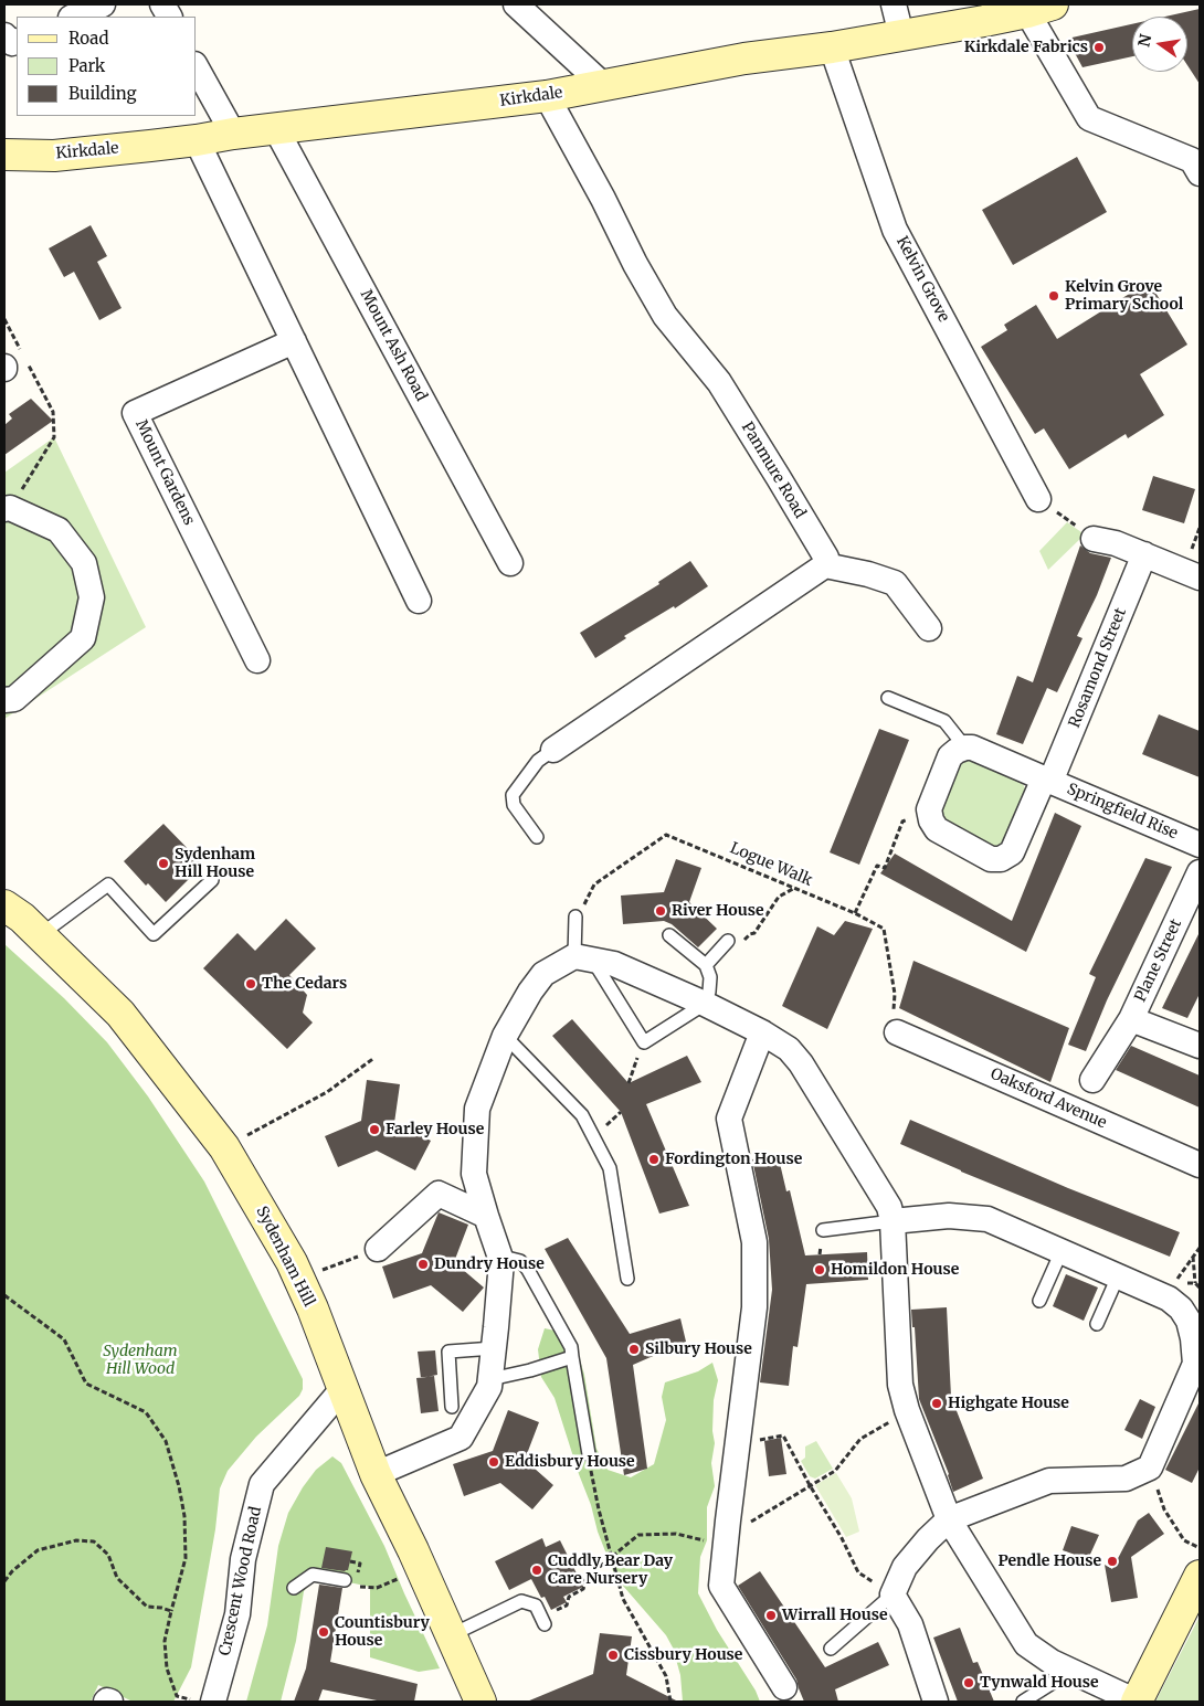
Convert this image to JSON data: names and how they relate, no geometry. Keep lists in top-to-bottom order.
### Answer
{
  "streets": {
    "street": [
      "Kirkdale",
      "Kelvin Grove",
      "Mount Ash Road",
      "Panmure Road",
      "Mount Gardens",
      "Rosamond Street",
      "Springfield Rise",
      "Plane Street",
      "Oaksford Avenue",
      "Sydenham Hill",
      "Crescent Wood Road"
    ],
    "path": ["Logue Walk"]
  },
  "crossings": [
    ["Kirkdale", "Kelvin Grove"],
    ["Kirkdale", "Mount Ash Road"],
    ["Kirkdale", "Panmure Road"],
    ["Rosamond Street", "Springfield Rise"],
    ["Logue Walk", "Oaksford Avenue"],
    ["Sydenham Hill", "Crescent Wood Road"]
  ],
  "parks": ["Sydenham Hill Wood"],
  "places": [
    "Kirkdale Fabrics",
    "Kelvin Grove Primary School",
    "Sydenham Hill House",
    "River House",
    "The Cedars",
    "Farley House",
    "Fordington House",
    "Dundry House",
    "Homildon House",
    "Silbury House",
    "Highgate House",
    "Eddisbury House",
    "Pendle House",
    "Cuddly Bear Day Care Nursery",
    "Wirrall House",
    "Countisbury House",
    "Cissbury House",
    "Tynwald House"
  ],
  "legend": ["Road", "Park", "Building"],
  "north": "left"
}
